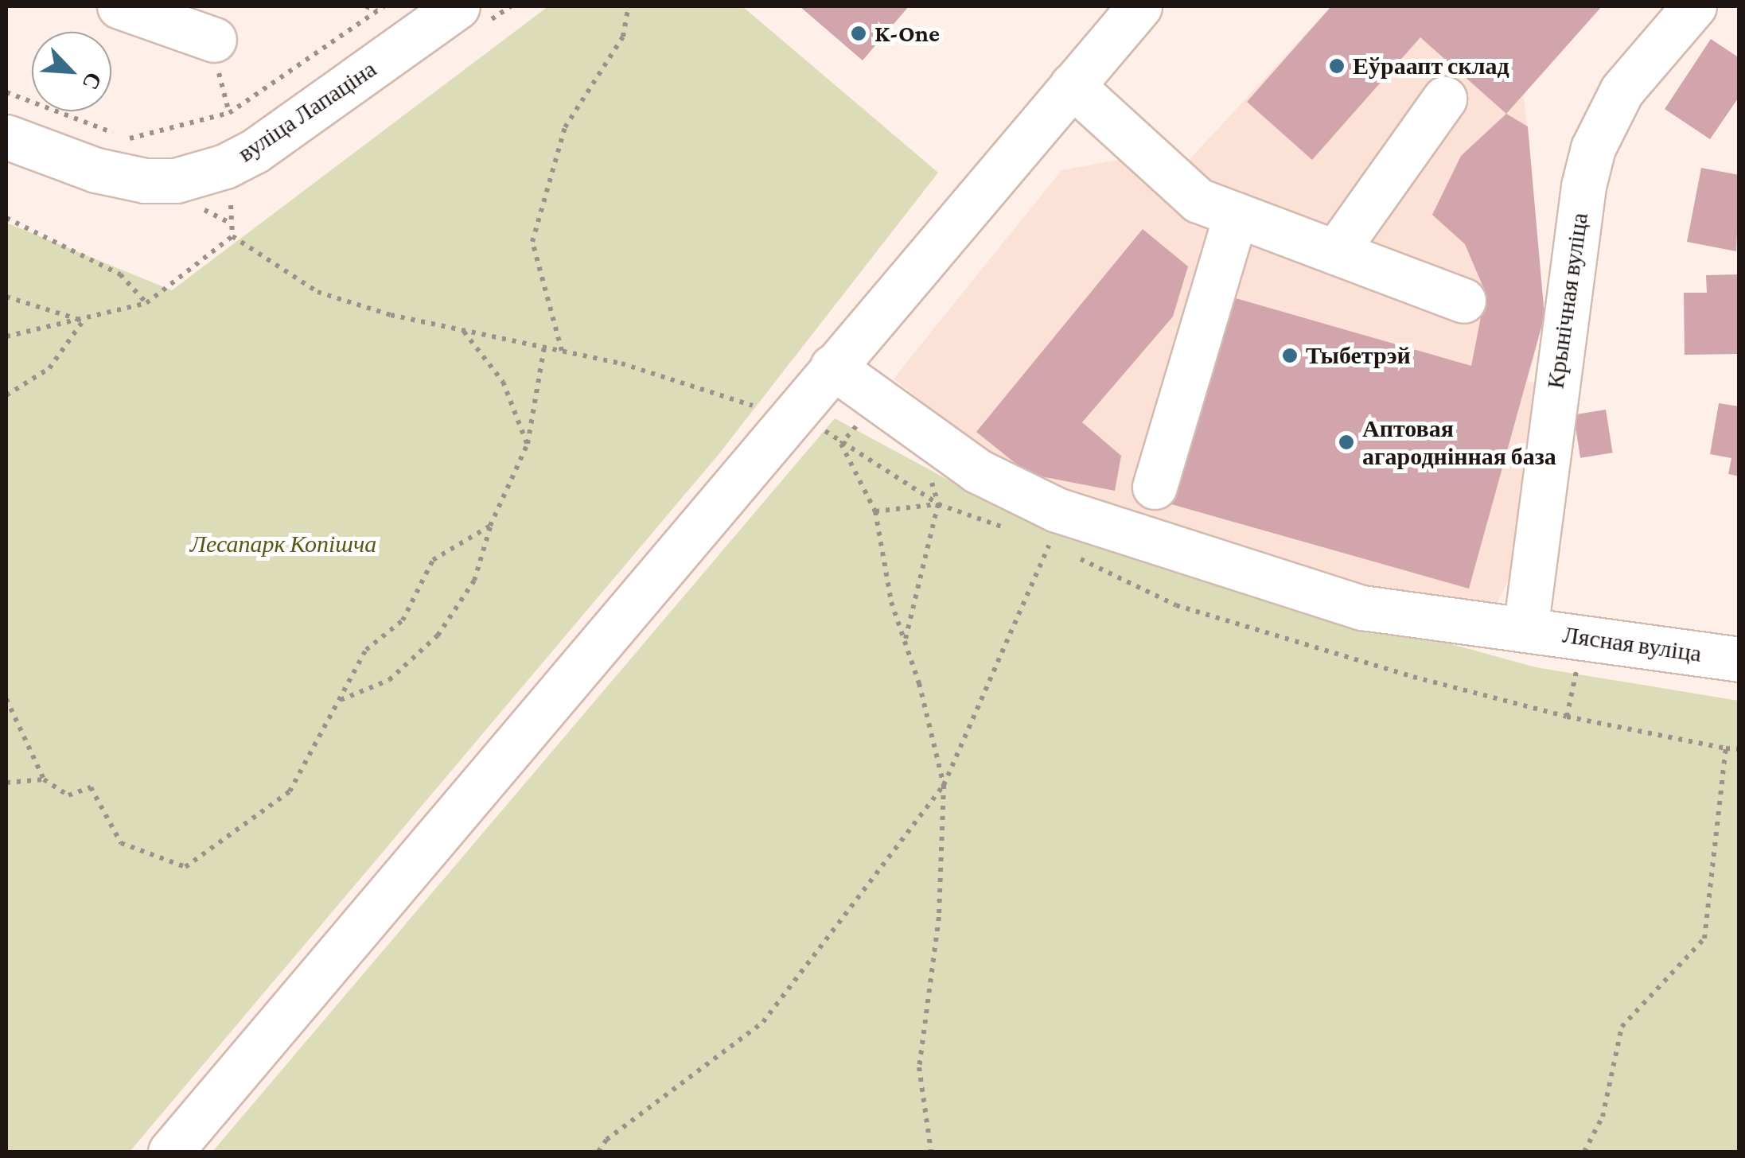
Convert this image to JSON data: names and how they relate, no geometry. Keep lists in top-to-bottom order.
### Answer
{
  "streets": {
    "main road": ["вуліца Лапаціна", "Крынічная вуліца", "Лясная вуліца"]
  },
  "crossings": [
    ["Крынічная вуліца", "Лясная вуліца"]
  ],
  "parks": ["Лесапарк Копішча"],
  "places": [
    "K-One",
    "Еўраапт склад",
    "Тыбетрэй",
    "Аптовая агароднінная база"
  ],
  "north": "bottom right"
}
